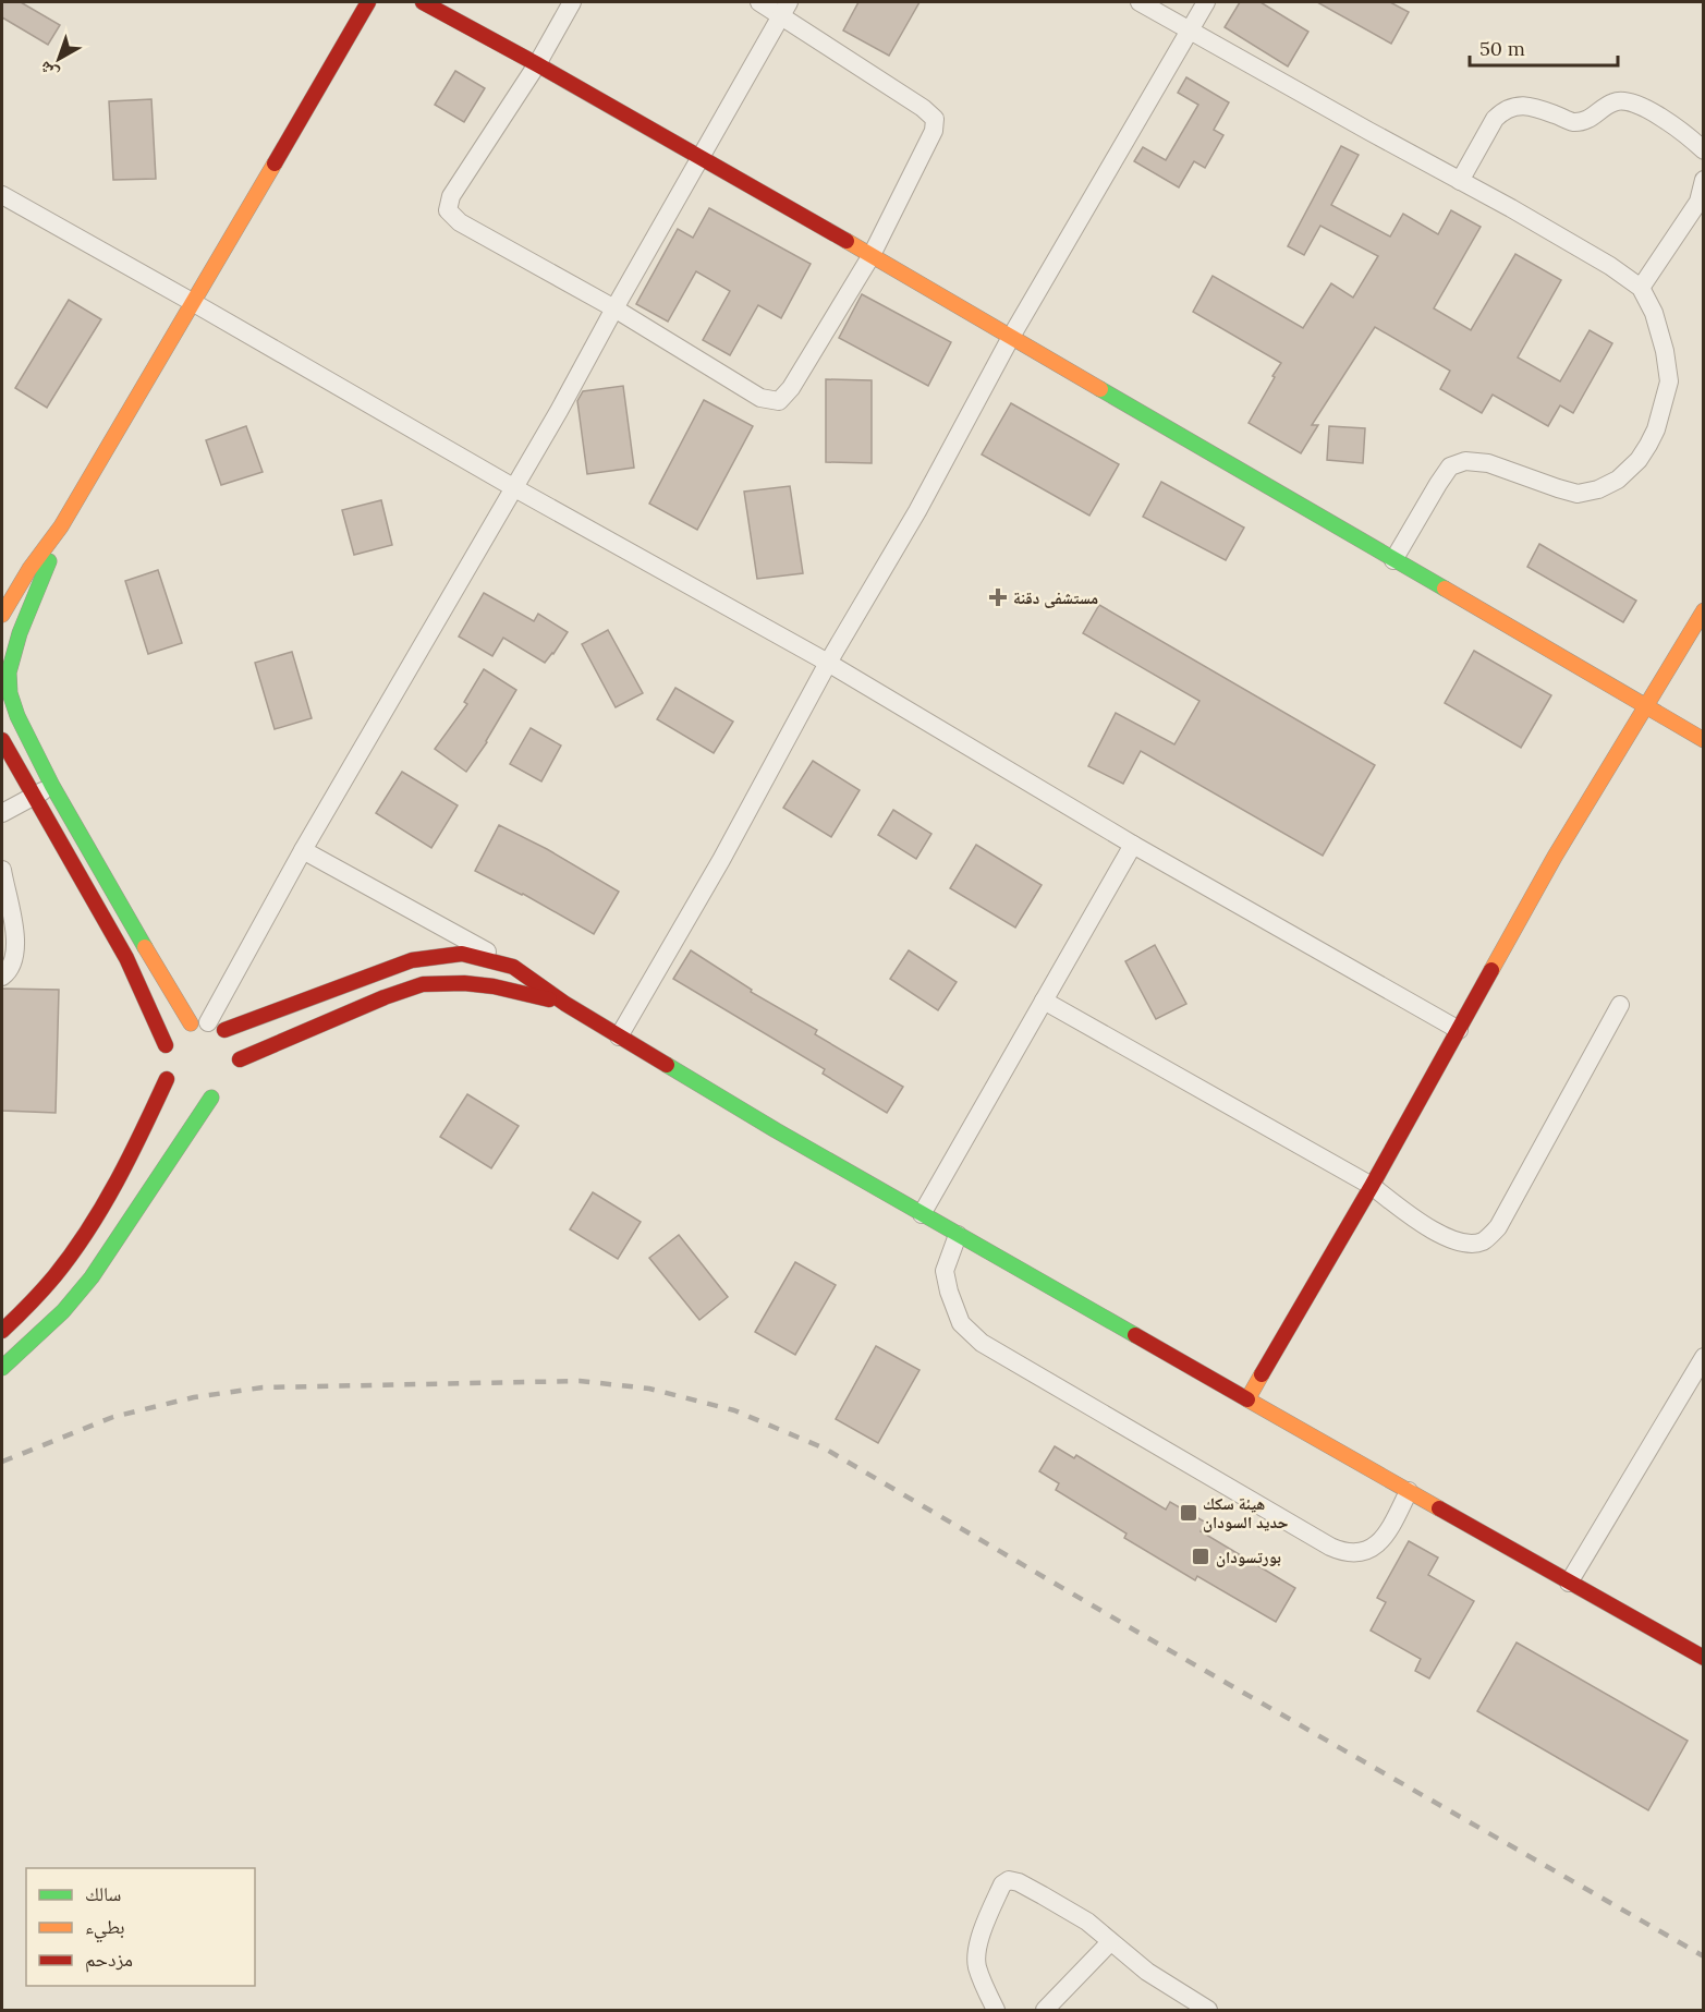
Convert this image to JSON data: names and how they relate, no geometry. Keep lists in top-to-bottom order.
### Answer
{
  "places": {
    "health": ["مستشفى دقنة"],
    "transit": ["هيئة سكك حديد السودان", "بورتسودان"]
  },
  "legend": ["سالك", "بطيء", "مزدحم"],
  "scale_bar": "50 m",
  "north": "bottom left"
}
